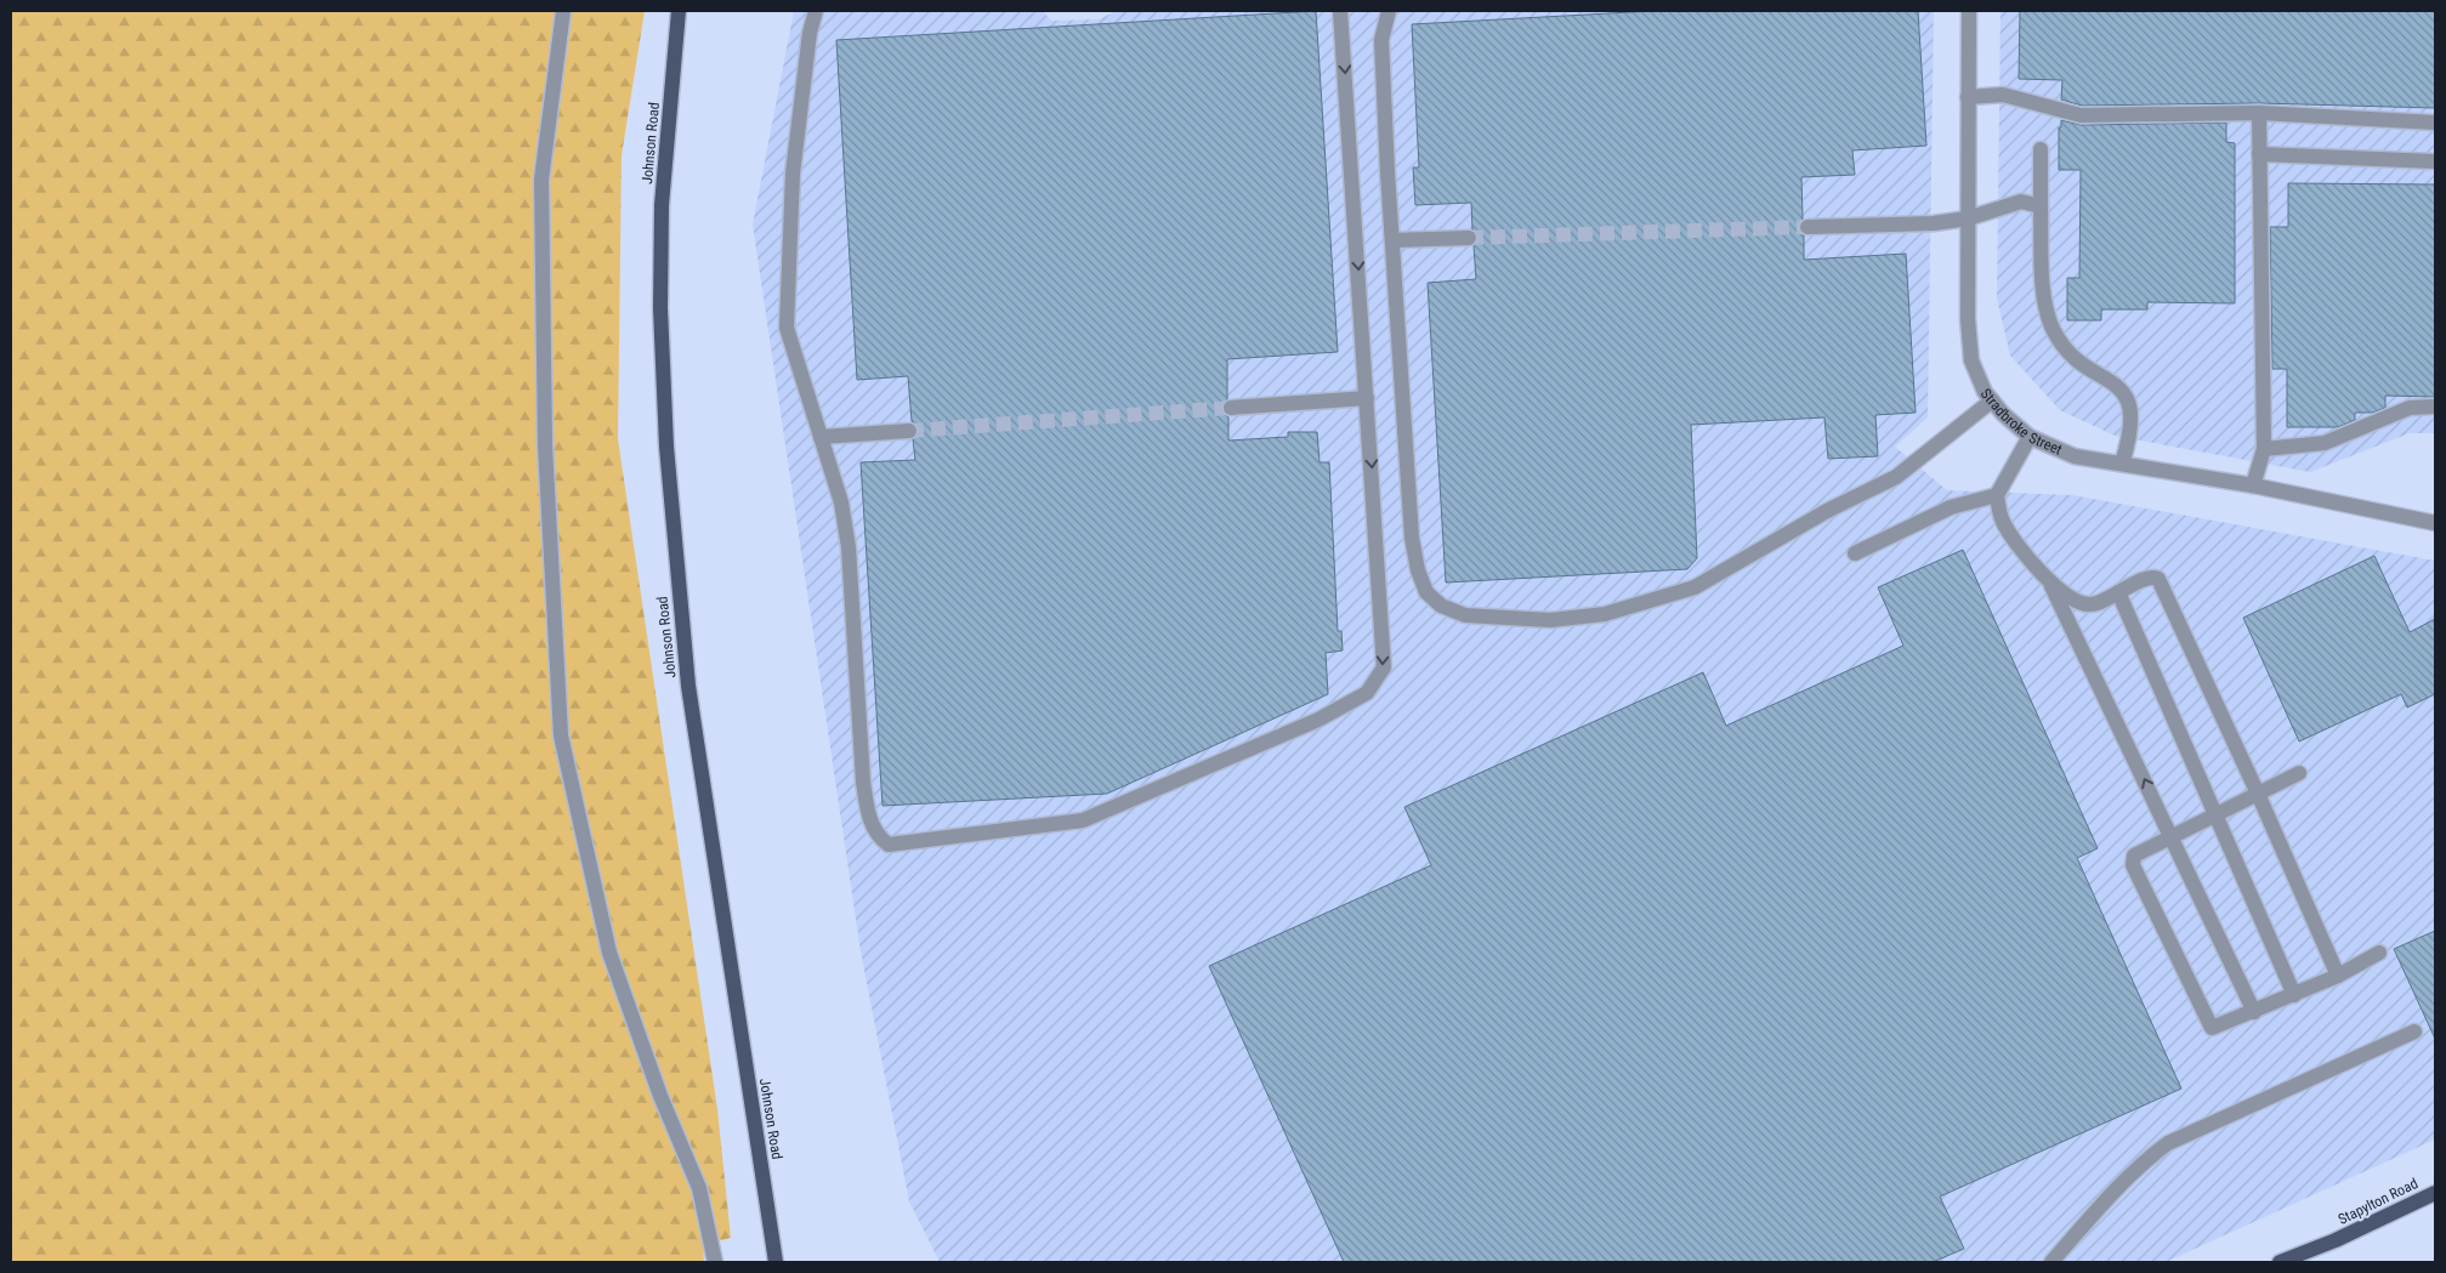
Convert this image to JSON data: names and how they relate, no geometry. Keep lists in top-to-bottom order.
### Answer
{
  "streets": {
    "main road": ["Johnson Road", "Stapylton Road"],
    "street": ["Stradbroke Street"]
  }
}
